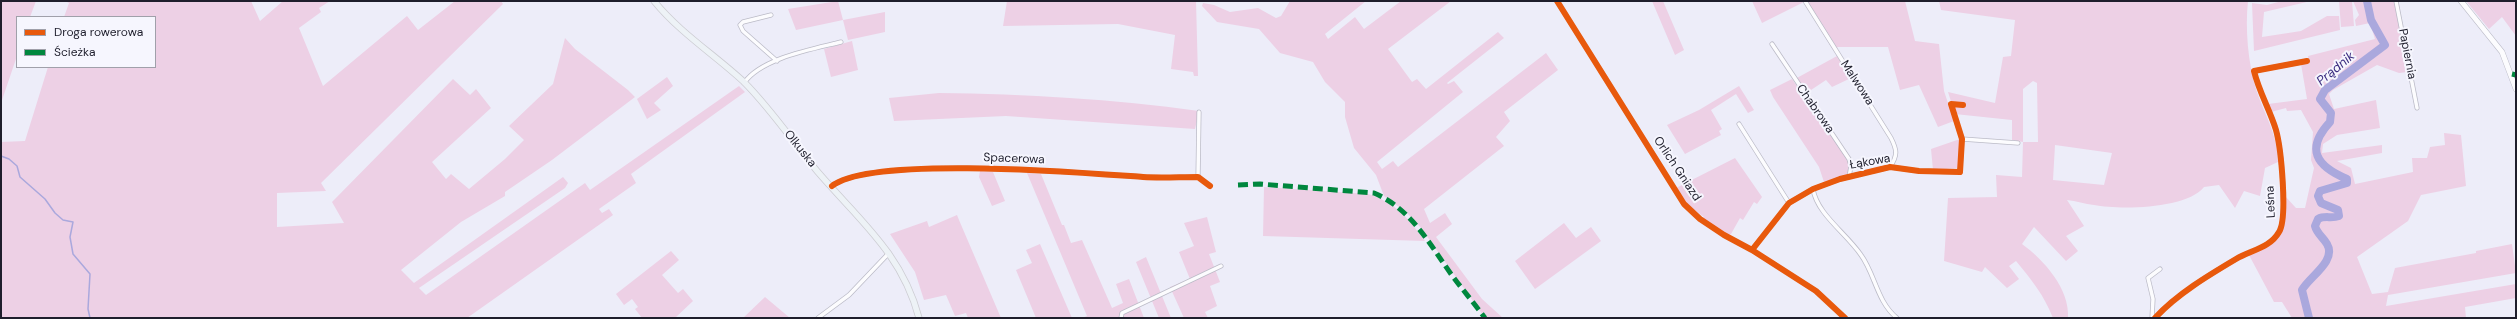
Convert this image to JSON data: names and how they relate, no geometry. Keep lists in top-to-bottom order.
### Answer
{
  "streets": {
    "main road": ["Olkuska"],
    "street": [
      "Papiernia",
      "Malwowa",
      "Chabrowa",
      "Spacerowa",
      "Łąkowa",
      "Orlich Gniazd",
      "Leśna"
    ]
  },
  "crossings": [
    ["Malwowa", "Łąkowa"],
    ["Chabrowa", "Łąkowa"],
    ["Olkuska", "Spacerowa"],
    ["Łąkowa", "Orlich Gniazd"]
  ],
  "water": ["Prądnik"],
  "legend": ["Droga rowerowa", "Ścieżka"]
}
